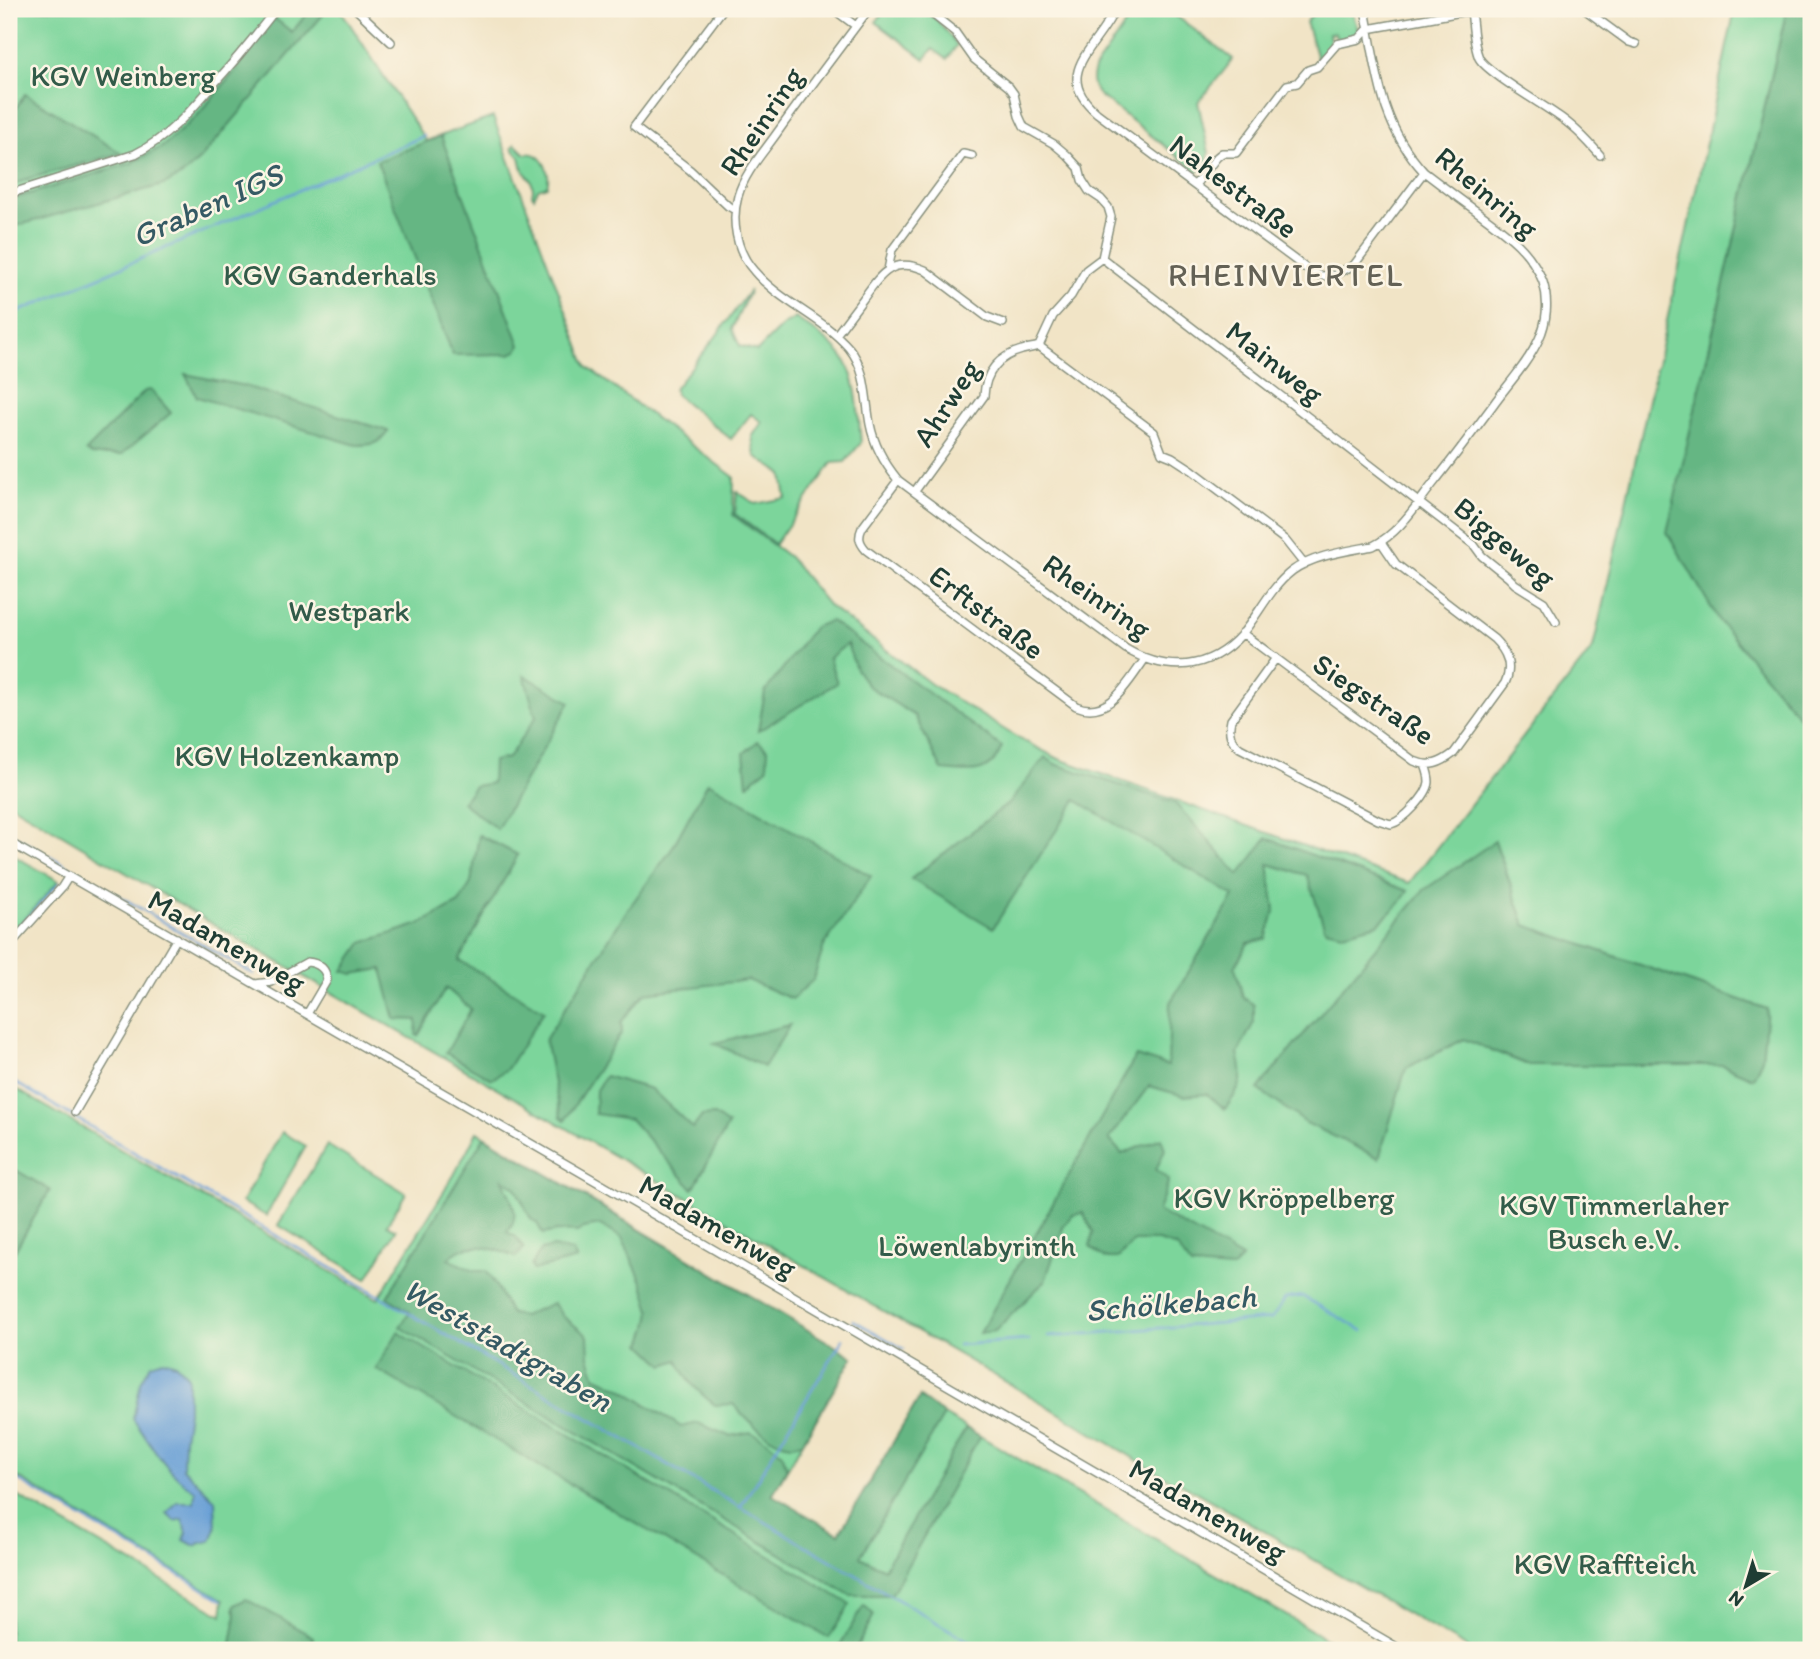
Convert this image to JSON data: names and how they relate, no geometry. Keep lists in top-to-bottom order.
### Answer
{
  "streets": {
    "street": [
      "Rheinring",
      "Nahestraße",
      "Mainweg",
      "Ahrweg",
      "Biggeweg",
      "Erftstraße",
      "Siegstraße",
      "Madamenweg"
    ]
  },
  "crossings": [
    ["Rheinring", "Nahestraße"],
    ["Rheinring", "Mainweg"],
    ["Rheinring", "Ahrweg"],
    ["Rheinring", "Biggeweg"],
    ["Rheinring", "Erftstraße"],
    ["Rheinring", "Siegstraße"],
    ["Mainweg", "Biggeweg"]
  ],
  "districts": ["RHEINVIERTEL"],
  "water": ["Graben IGS", "Schölkebach", "Weststadtgraben"],
  "parks": [
    "KGV Weinberg",
    "KGV Ganderhals",
    "Westpark",
    "KGV Holzenkamp",
    "KGV Kröppelberg",
    "KGV Timmerlaher Busch e.V.",
    "Löwenlabyrinth",
    "KGV Raffteich"
  ],
  "north": "bottom left"
}
